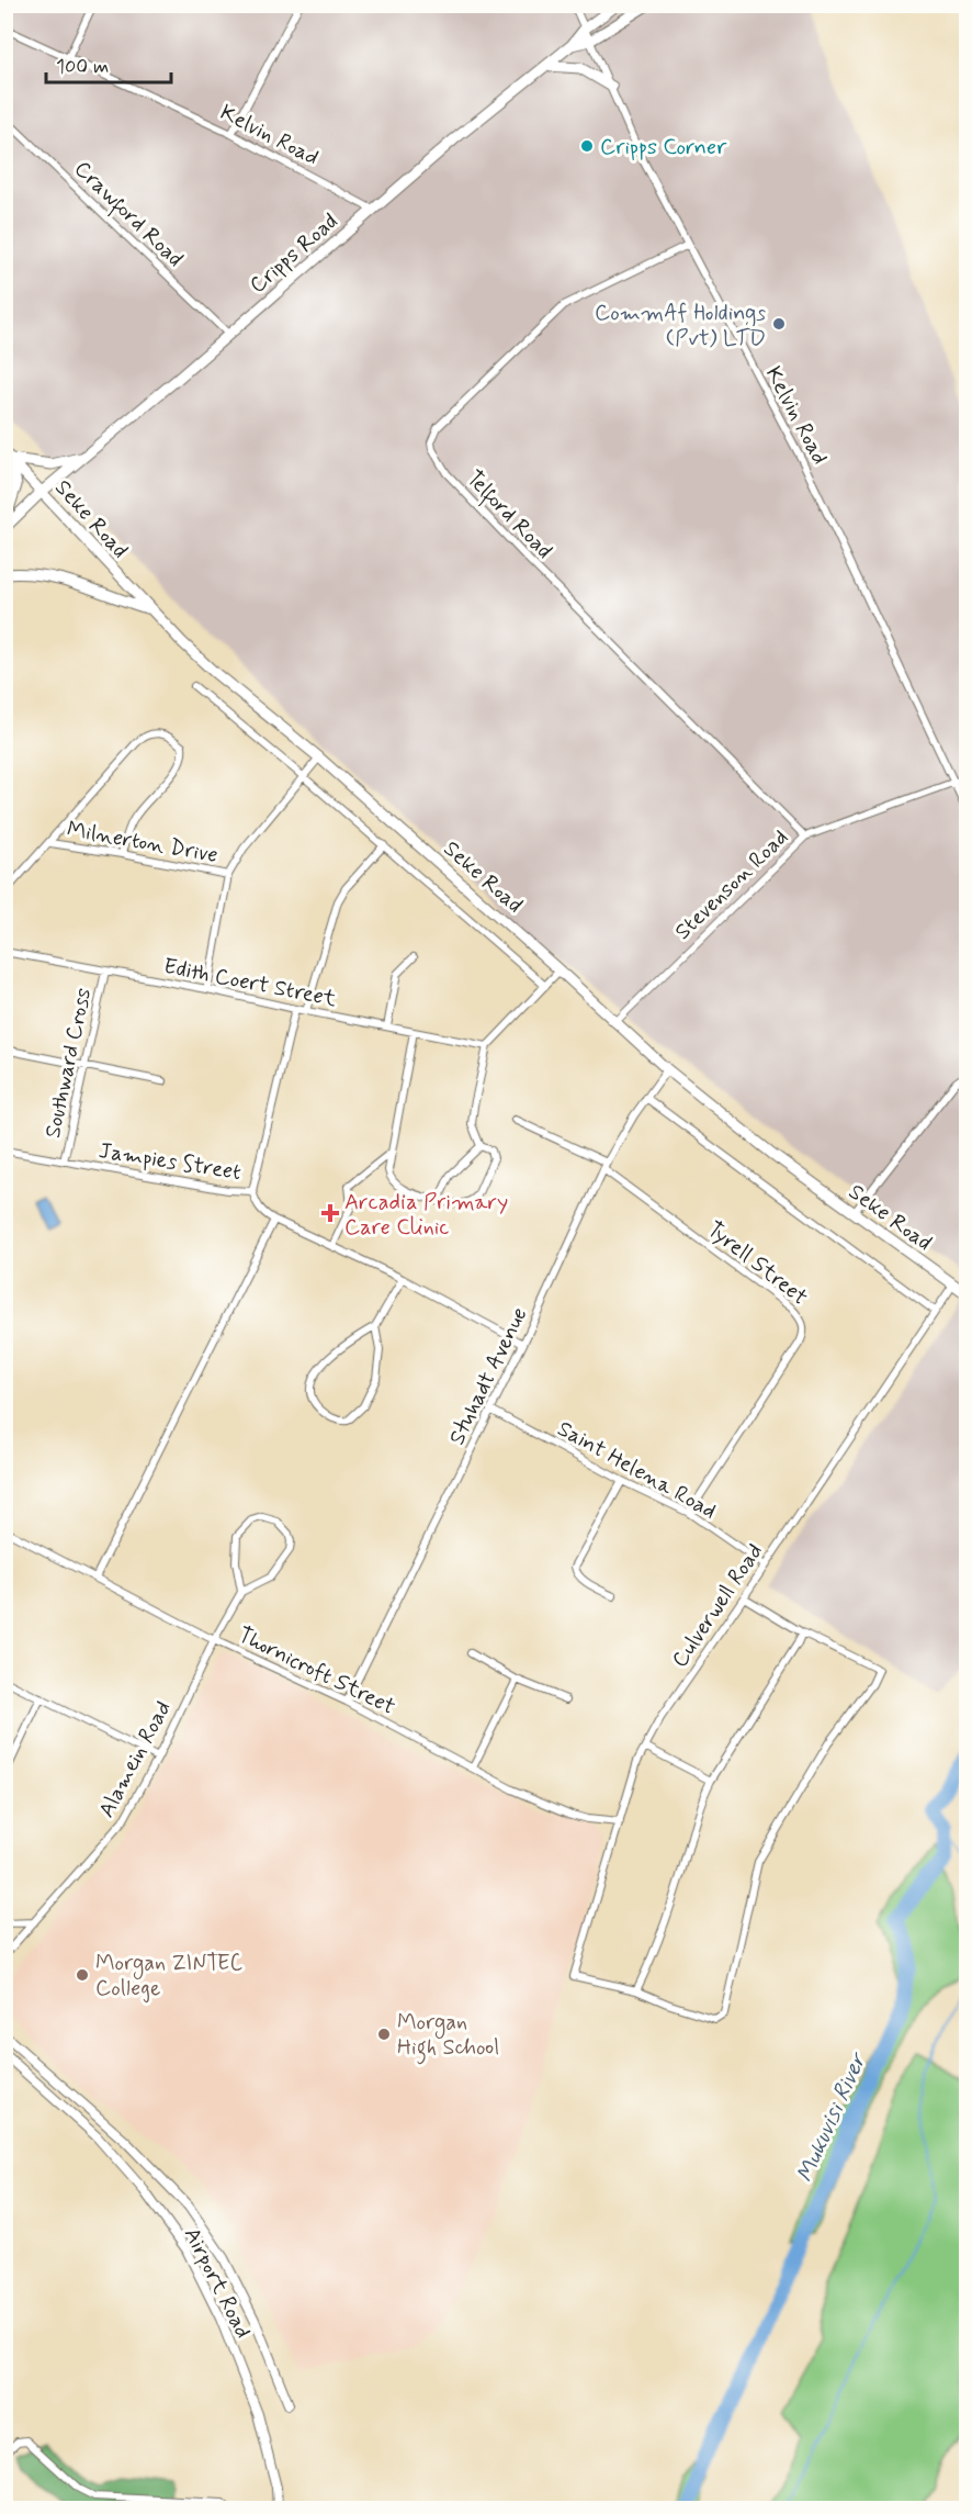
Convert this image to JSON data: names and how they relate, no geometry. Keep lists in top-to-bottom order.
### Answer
{
  "streets": {
    "main road": ["Cripps Road", "Seke Road"],
    "street": [
      "Kelvin Road",
      "Crawford Road",
      "Telford Road",
      "Milnerton Drive",
      "Stevenson Road",
      "Edith Coert Street",
      "Southward Cross",
      "Jampies Street",
      "Tyrell Street",
      "Stuhadt Avenue",
      "Saint Helena Road",
      "Culverwell Road",
      "Thornicroft Street",
      "Alamein Road",
      "Airport Road"
    ]
  },
  "crossings": [
    ["Kelvin Road", "Cripps Road"],
    ["Kelvin Road", "Telford Road"],
    ["Kelvin Road", "Stevenson Road"],
    ["Crawford Road", "Cripps Road"],
    ["Cripps Road", "Seke Road"],
    ["Telford Road", "Stevenson Road"],
    ["Seke Road", "Stevenson Road"],
    ["Seke Road", "Stuhadt Avenue"],
    ["Seke Road", "Culverwell Road"],
    ["Edith Coert Street", "Southward Cross"],
    ["Southward Cross", "Jampies Street"],
    ["Jampies Street", "Stuhadt Avenue"],
    ["Tyrell Street", "Stuhadt Avenue"],
    ["Tyrell Street", "Saint Helena Road"],
    ["Stuhadt Avenue", "Saint Helena Road"],
    ["Stuhadt Avenue", "Thornicroft Street"],
    ["Saint Helena Road", "Culverwell Road"],
    ["Culverwell Road", "Thornicroft Street"],
    ["Thornicroft Street", "Alamein Road"]
  ],
  "water": ["Mukuvisi River"],
  "places": {
    "other": [
      "Cripps Corner",
      "CommAf Holdings (Pvt) LTD",
      "Morgan ZINTEC College",
      "Morgan High School"
    ],
    "health": ["Arcadia Primary Care Clinic"]
  },
  "scale_bar": "100 m"
}
